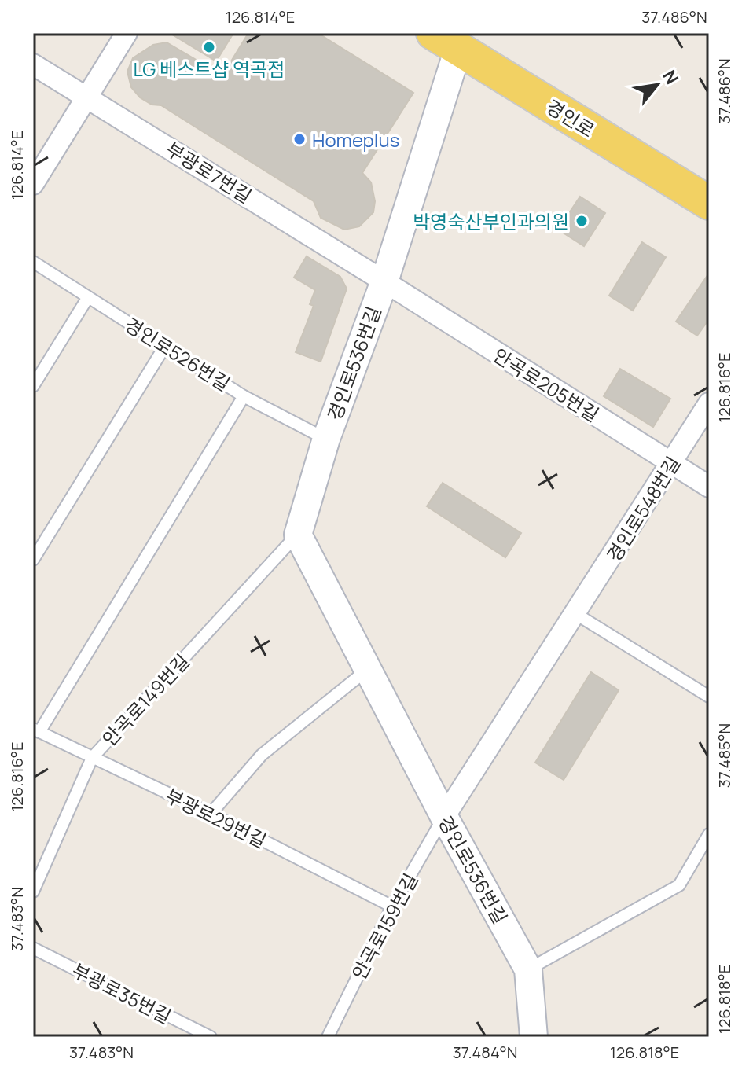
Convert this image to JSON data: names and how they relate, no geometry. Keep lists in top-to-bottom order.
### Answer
{
  "streets": {
    "main road": ["경인로"],
    "street": [
      "부광로7번길",
      "경인로536번길",
      "안곡로205번길",
      "경인로548번길"
    ],
    "lane": [
      "경인로526번길",
      "안곡로149번길",
      "부광로29번길",
      "안곡로159번길",
      "부광로35번길"
    ]
  },
  "crossings": [
    ["경인로", "경인로536번길"],
    ["부광로7번길", "경인로536번길"],
    ["부광로7번길", "안곡로205번길"],
    ["경인로526번길", "경인로536번길"],
    ["경인로526번길", "부광로29번길"],
    ["경인로536번길", "안곡로205번길"],
    ["경인로536번길", "경인로548번길"],
    ["경인로536번길", "안곡로149번길"],
    ["경인로536번길", "안곡로159번길"],
    ["안곡로205번길", "경인로548번길"],
    ["경인로548번길", "안곡로159번길"],
    ["안곡로149번길", "부광로29번길"],
    ["부광로29번길", "안곡로159번길"]
  ],
  "places": ["LG 베스트샵 역곡점", "Homeplus", "박영숙산부인과의원"],
  "north": "top right",
  "coordinates": [
    "126.814°E",
    "37.486°N",
    "126.816°E",
    "37.485°N",
    "37.483°N",
    "126.818°E",
    "37.484°N"
  ]
}
